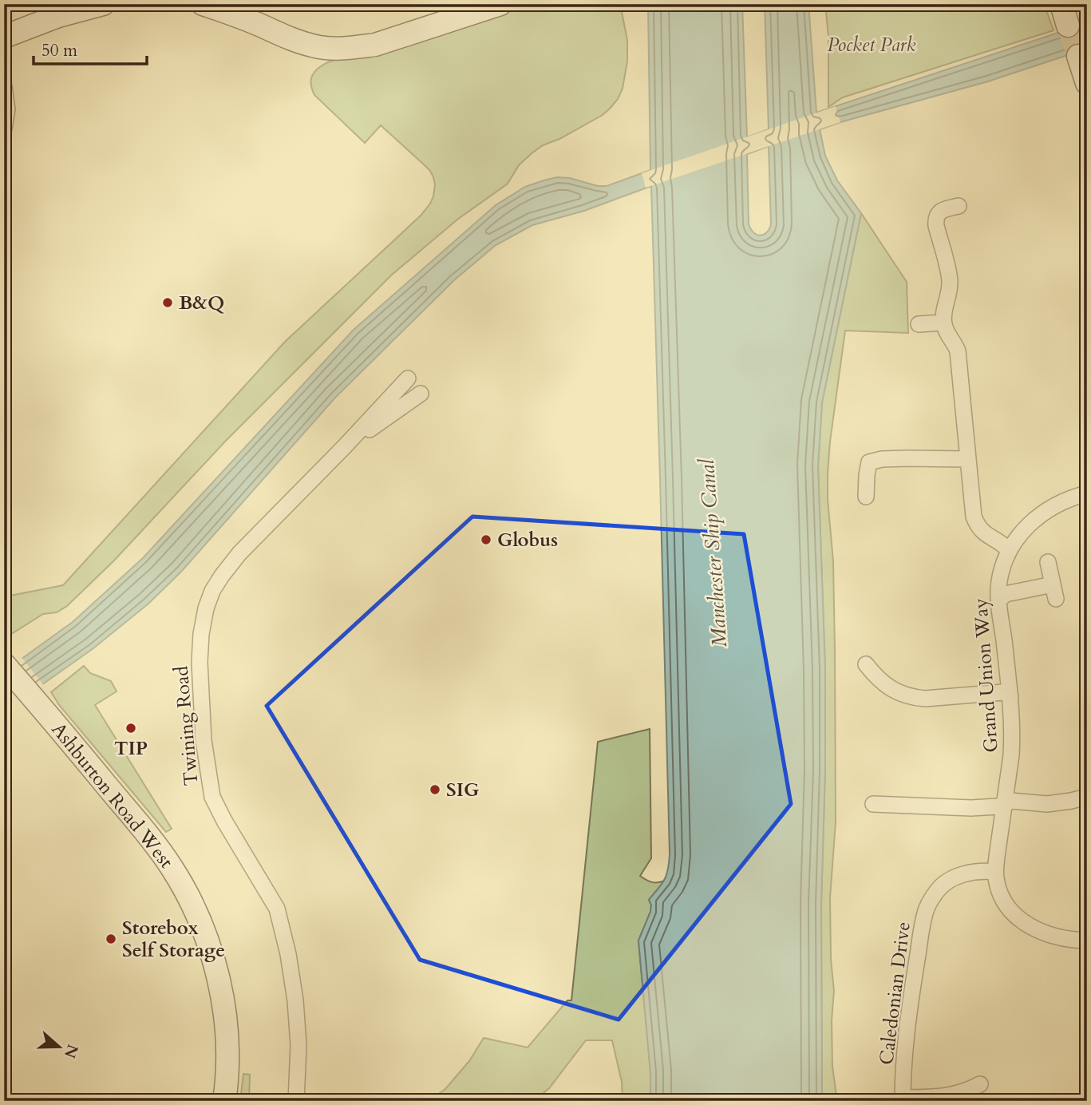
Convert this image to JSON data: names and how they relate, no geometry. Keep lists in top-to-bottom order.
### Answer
{
  "streets": {
    "main road": ["Ashburton Road West"],
    "street": ["Grand Union Way", "Twining Road", "Caledonian Drive"]
  },
  "crossings": [
    ["Grand Union Way", "Caledonian Drive"]
  ],
  "water": ["Manchester Ship Canal"],
  "parks": ["Pocket Park"],
  "places": [
    "B&Q",
    "Globus",
    "TIP",
    "SIG",
    "Storebox Self Storage"
  ],
  "scale_bar": "50 m",
  "north": "right"
}
